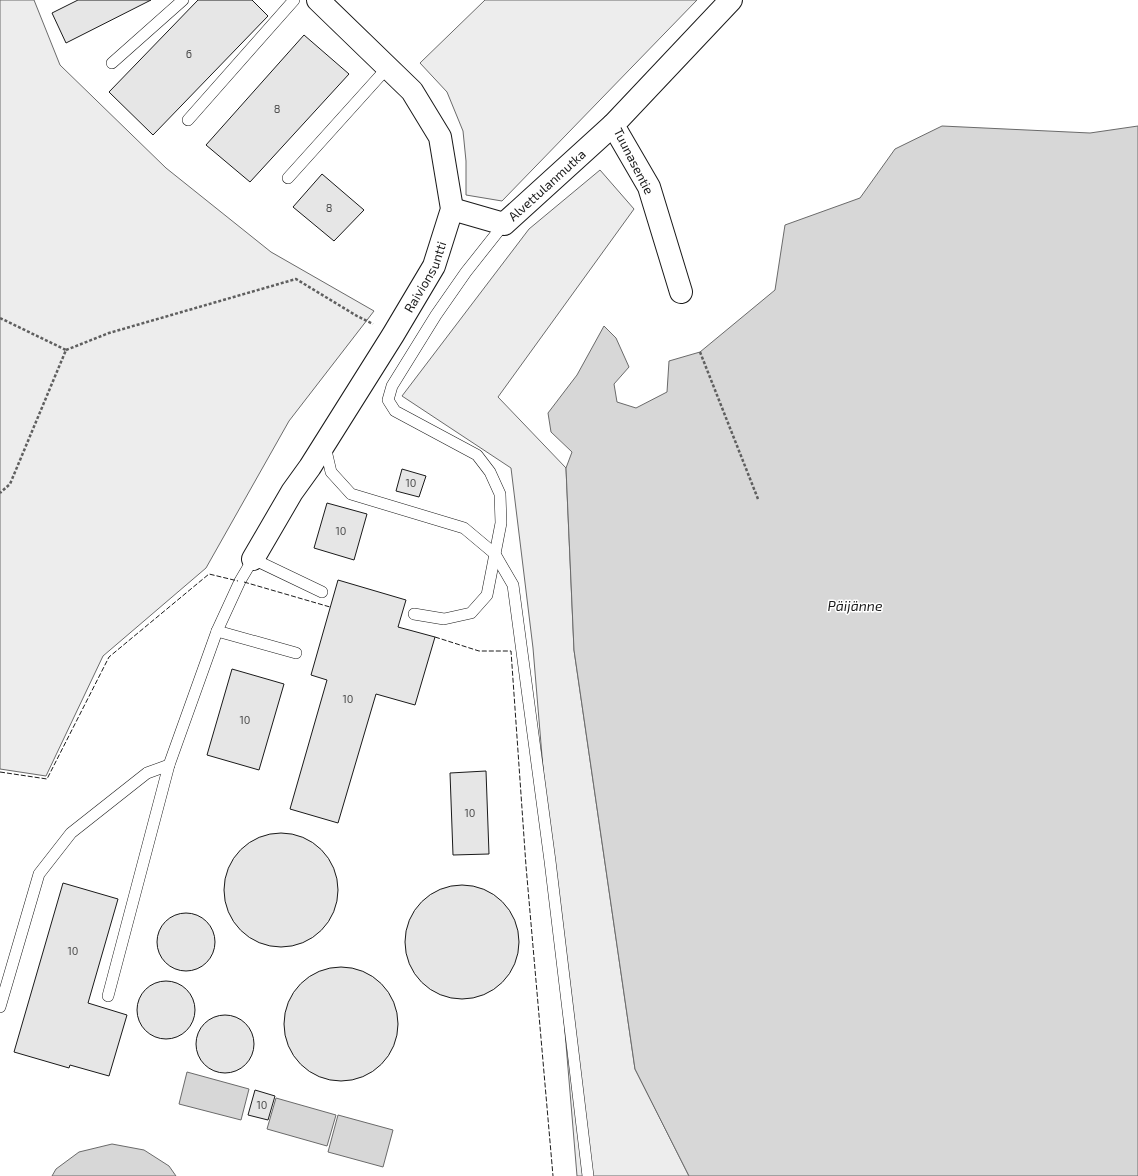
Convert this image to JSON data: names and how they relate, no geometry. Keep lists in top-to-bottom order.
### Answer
{
  "streets": {
    "street": ["Tuunasentie", "Alvettulanmutka", "Raivionsuntti"]
  },
  "crossings": [
    ["Tuunasentie", "Alvettulanmutka"],
    ["Alvettulanmutka", "Raivionsuntti"]
  ],
  "water": ["Päijänne"],
  "house_numbers": [
    "6",
    "8",
    "8",
    "10",
    "10",
    "10",
    "10",
    "10",
    "10",
    "10"
  ]
}
